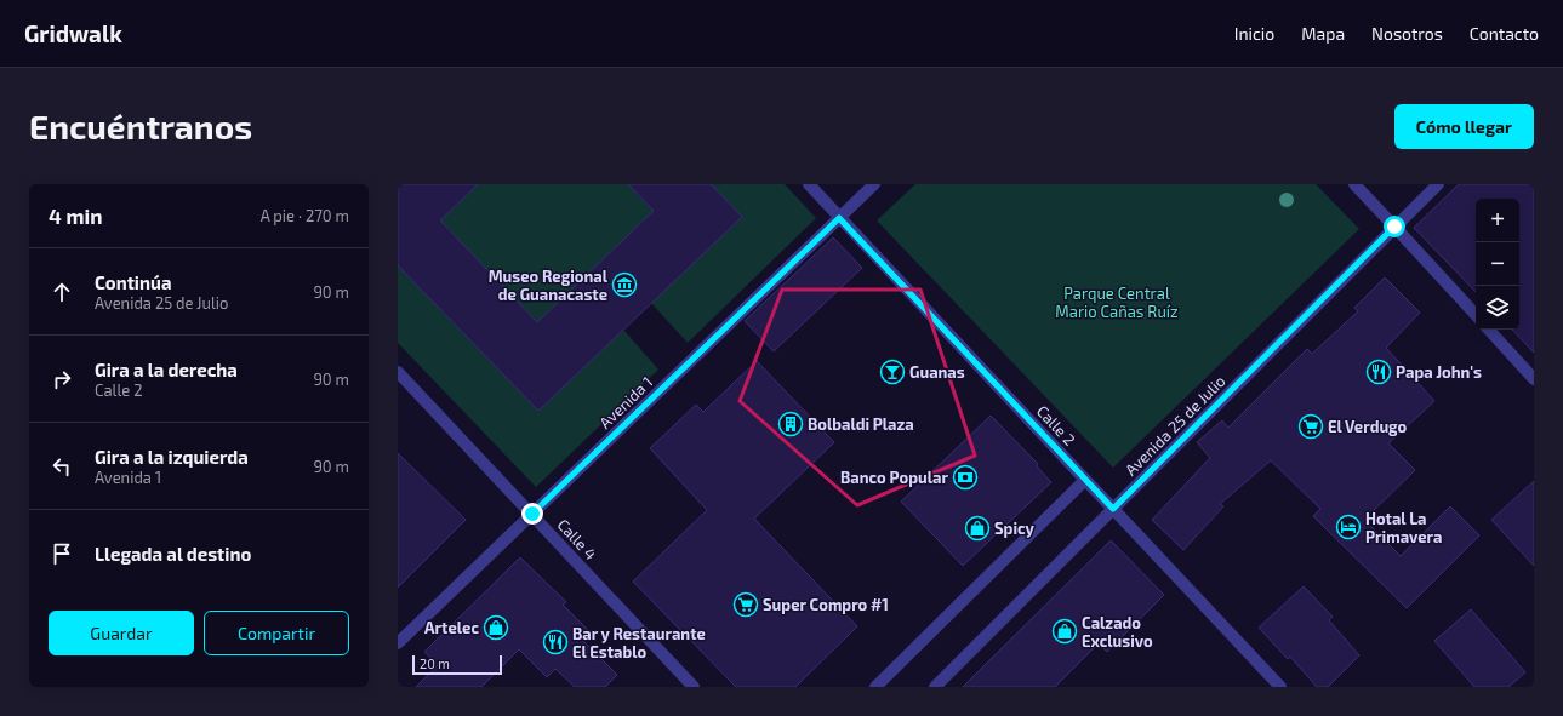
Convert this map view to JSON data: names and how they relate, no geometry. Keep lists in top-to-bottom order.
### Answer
{
  "streets": {
    "street": [
      "Avenida 1",
      "Calle 2",
      "Avenida 25 de Julio",
      "Calle 4"
    ]
  },
  "crossings": [
    ["Avenida 1", "Calle 2"],
    ["Avenida 1", "Calle 4"],
    ["Calle 2", "Avenida 25 de Julio"]
  ],
  "parks": ["Parque Central Mario Cañas Ruíz"],
  "places": {
    "museum": ["Museo Regional de Guanacaste"],
    "bar": ["Guanas"],
    "restaurant": ["Papa John's", "Bar y Restaurante El Establo"],
    "building": ["Bolbaldi Plaza"],
    "supermarket": ["El Verdugo", "Super Compro #1"],
    "bank": ["Banco Popular"],
    "hotel": ["Hotal La Primavera"],
    "shop": ["Spicy", "Artelec", "Calzado Exclusivo"]
  },
  "scale_bar": "20 m",
  "page": {
    "header": "Gridwalk",
    "nav": [
      "Inicio",
      "Mapa",
      "Nosotros",
      "Contacto"
    ],
    "buttons": [
      "Cómo llegar",
      ["Guardar", "Compartir"]
    ],
    "title": "Encuéntranos",
    "heading": ["4 min", "A pie · 270 m"],
    "map_buttons": ["+", "−"],
    "list": [
      ["Continúa", "Avenida 25 de Julio", "90 m"],
      ["Gira a la derecha", "Calle 2", "90 m"],
      ["Gira a la izquierda", "Avenida 1", "90 m"],
      "Llegada al destino"
    ],
    "scale": "20 m"
  }
}
